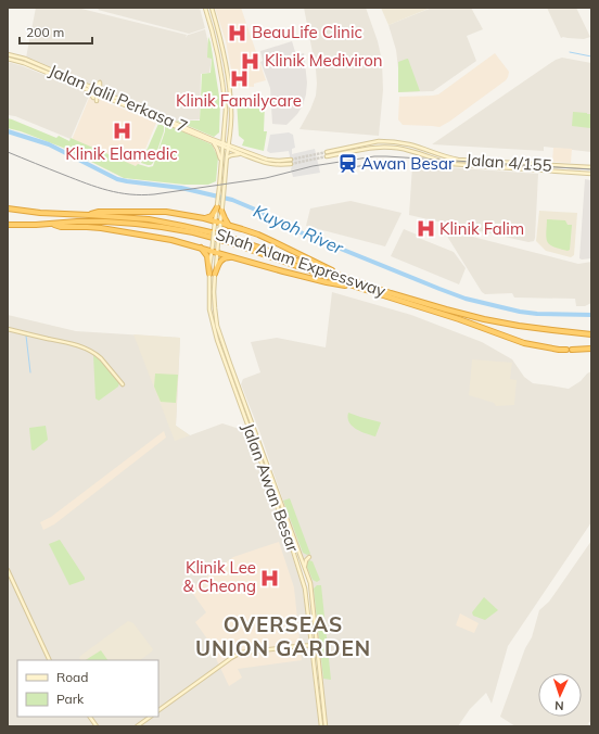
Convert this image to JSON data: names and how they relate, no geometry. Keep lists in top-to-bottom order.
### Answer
{
  "streets": {
    "highway": ["Shah Alam Expressway"],
    "street": ["Jalan Jalil Perkasa 7", "Jalan 4/155", "Jalan Awan Besar"]
  },
  "districts": ["OVERSEAS UNION GARDEN"],
  "water": ["Kuyoh River"],
  "places": {
    "hospital": [
      "BeauLife Clinic",
      "Klinik Mediviron",
      "Klinik Familycare",
      "Klinik Elamedic",
      "Klinik Falim",
      "Klinik Lee & Cheong"
    ],
    "station": ["Awan Besar"]
  },
  "legend": ["Road", "Park"],
  "scale_bar": "200 m",
  "north": "bottom"
}
